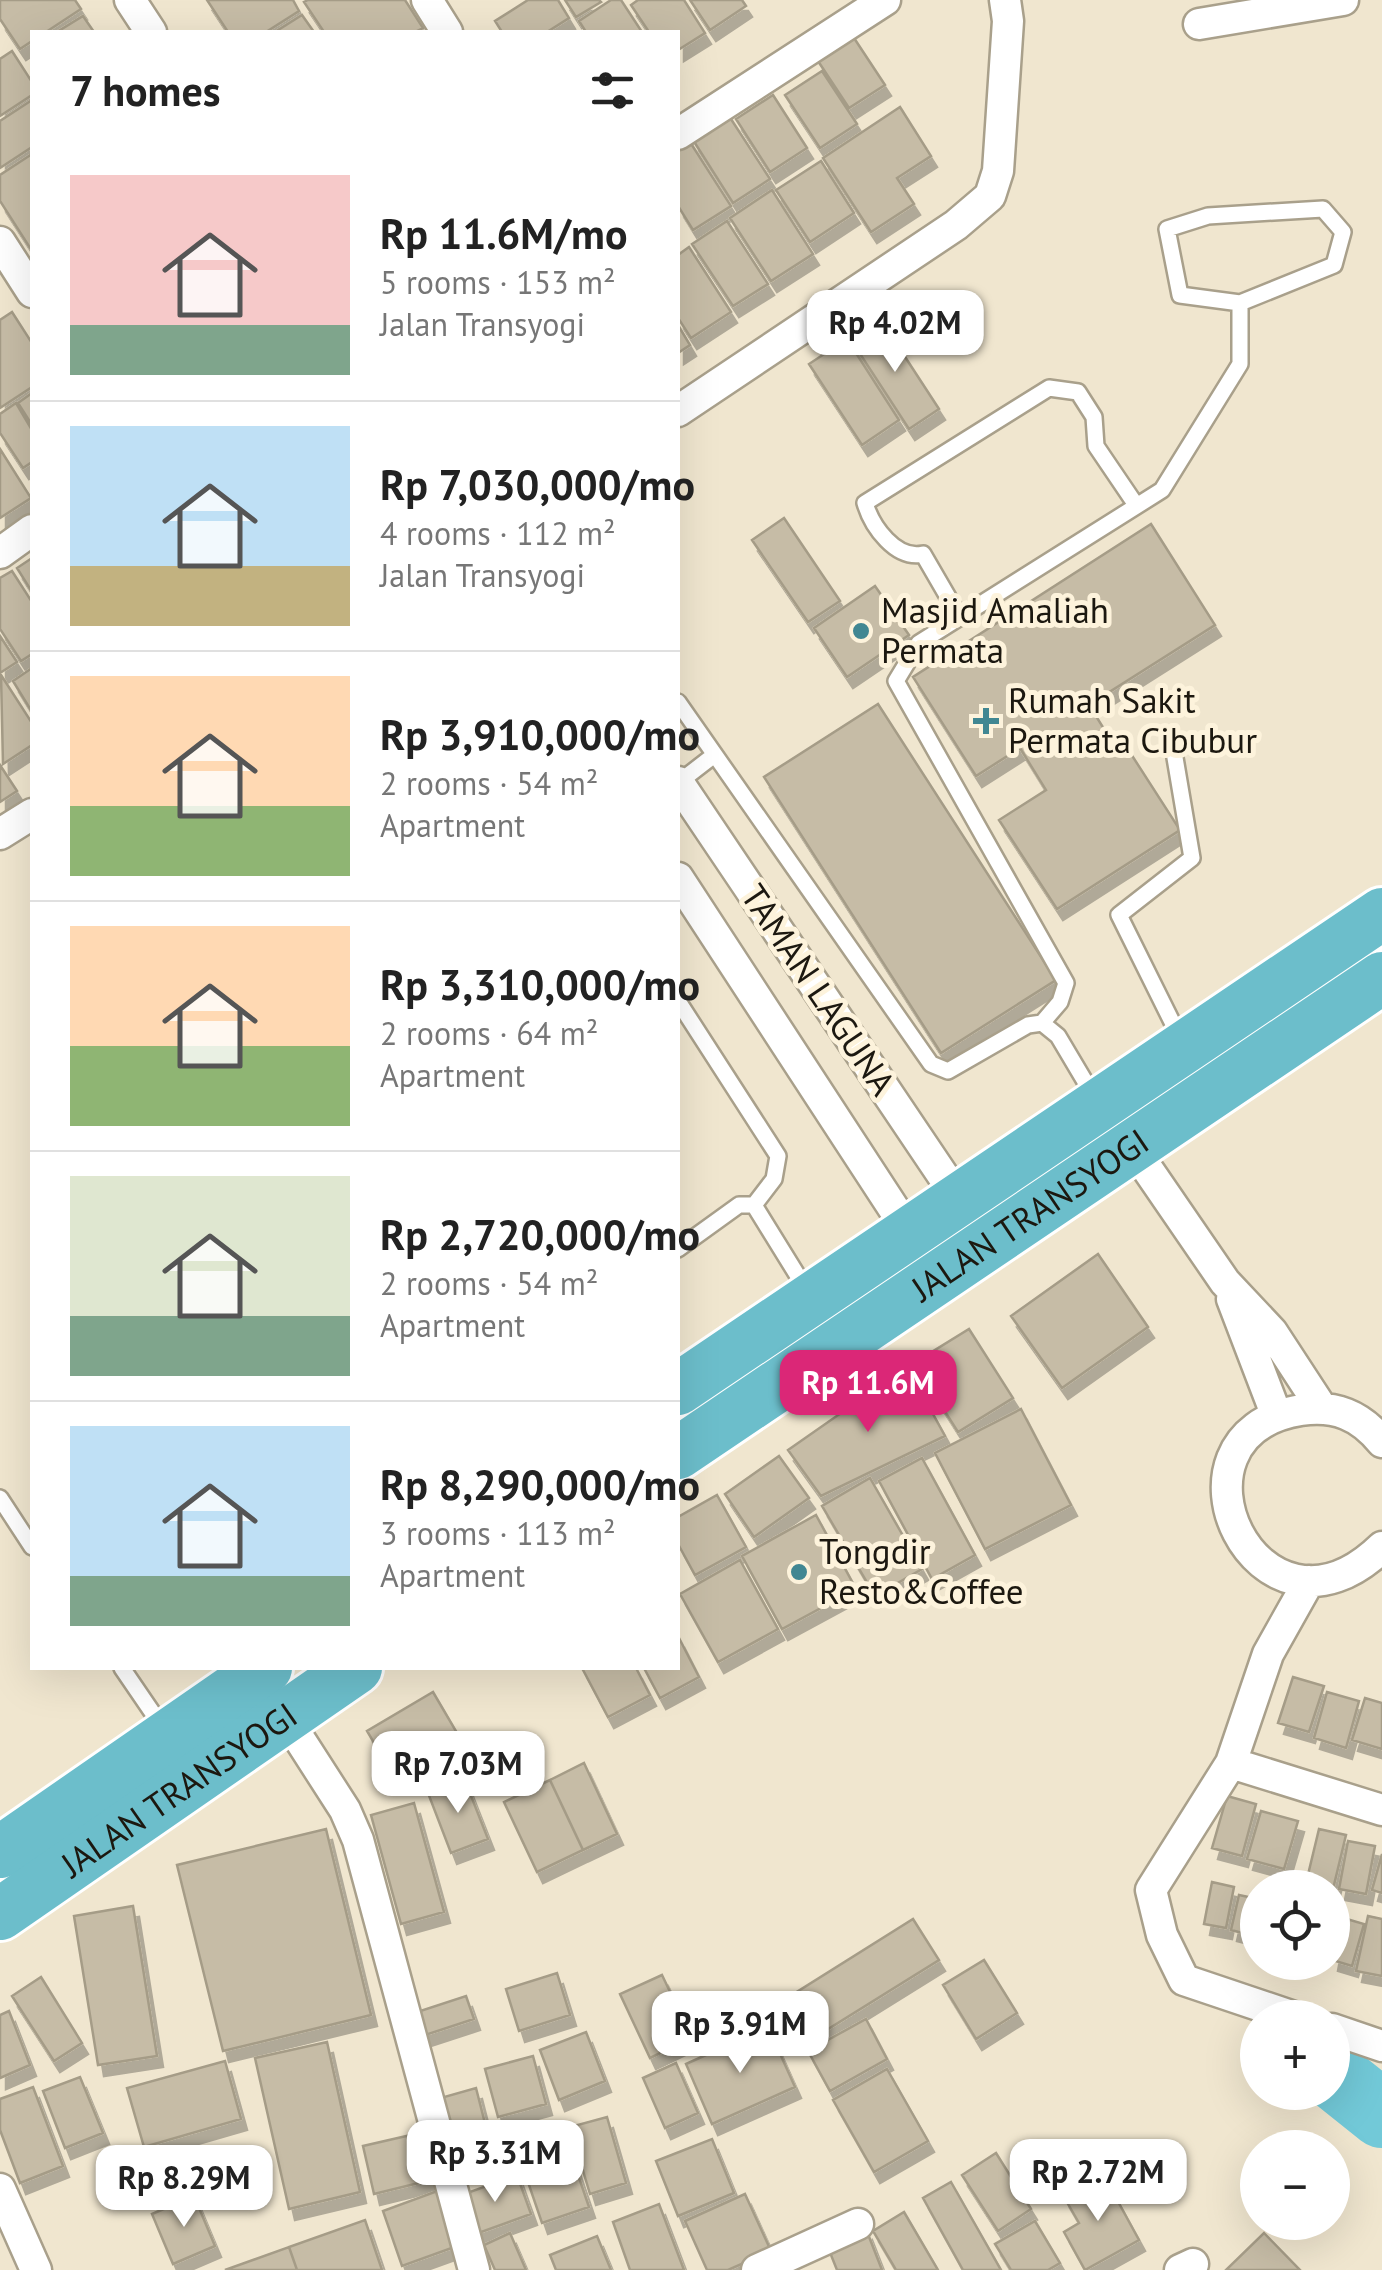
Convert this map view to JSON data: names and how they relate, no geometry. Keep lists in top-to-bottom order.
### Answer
{
  "streets": {
    "highway": ["JALAN TRANSYOGI"],
    "street": ["TAMAN LAGUNA"]
  },
  "crossings": [
    ["TAMAN LAGUNA", "JALAN TRANSYOGI"]
  ],
  "places": {
    "other": ["Masjid Amaliah Permata", "Tongdir Resto&Coffee"],
    "health": ["Rumah Sakit Permata Cibubur"]
  },
  "page": {
    "heading": "7 homes",
    "list": [
      {
        "name": "Rp 11.6M/mo",
        "note": "5 rooms · 153 m² · Jalan Transyogi"
      },
      {
        "name": "Rp 7,030,000/mo",
        "note": "4 rooms · 112 m² · Jalan Transyogi"
      },
      {
        "name": "Rp 3,910,000/mo",
        "note": "2 rooms · 54 m² · Apartment"
      },
      {
        "name": "Rp 3,310,000/mo",
        "note": "2 rooms · 64 m² · Apartment"
      },
      {
        "name": "Rp 2,720,000/mo",
        "note": "2 rooms · 54 m² · Apartment"
      },
      {
        "name": "Rp 8,290,000/mo",
        "note": "3 rooms · 113 m² · Apartment"
      }
    ],
    "price": [
      "Rp 4.02M",
      "Rp 11.6M",
      "Rp 7.03M",
      "Rp 3.91M",
      "Rp 3.31M",
      "Rp 2.72M",
      "Rp 8.29M"
    ],
    "map_buttons": ["+", "−"]
  }
}
